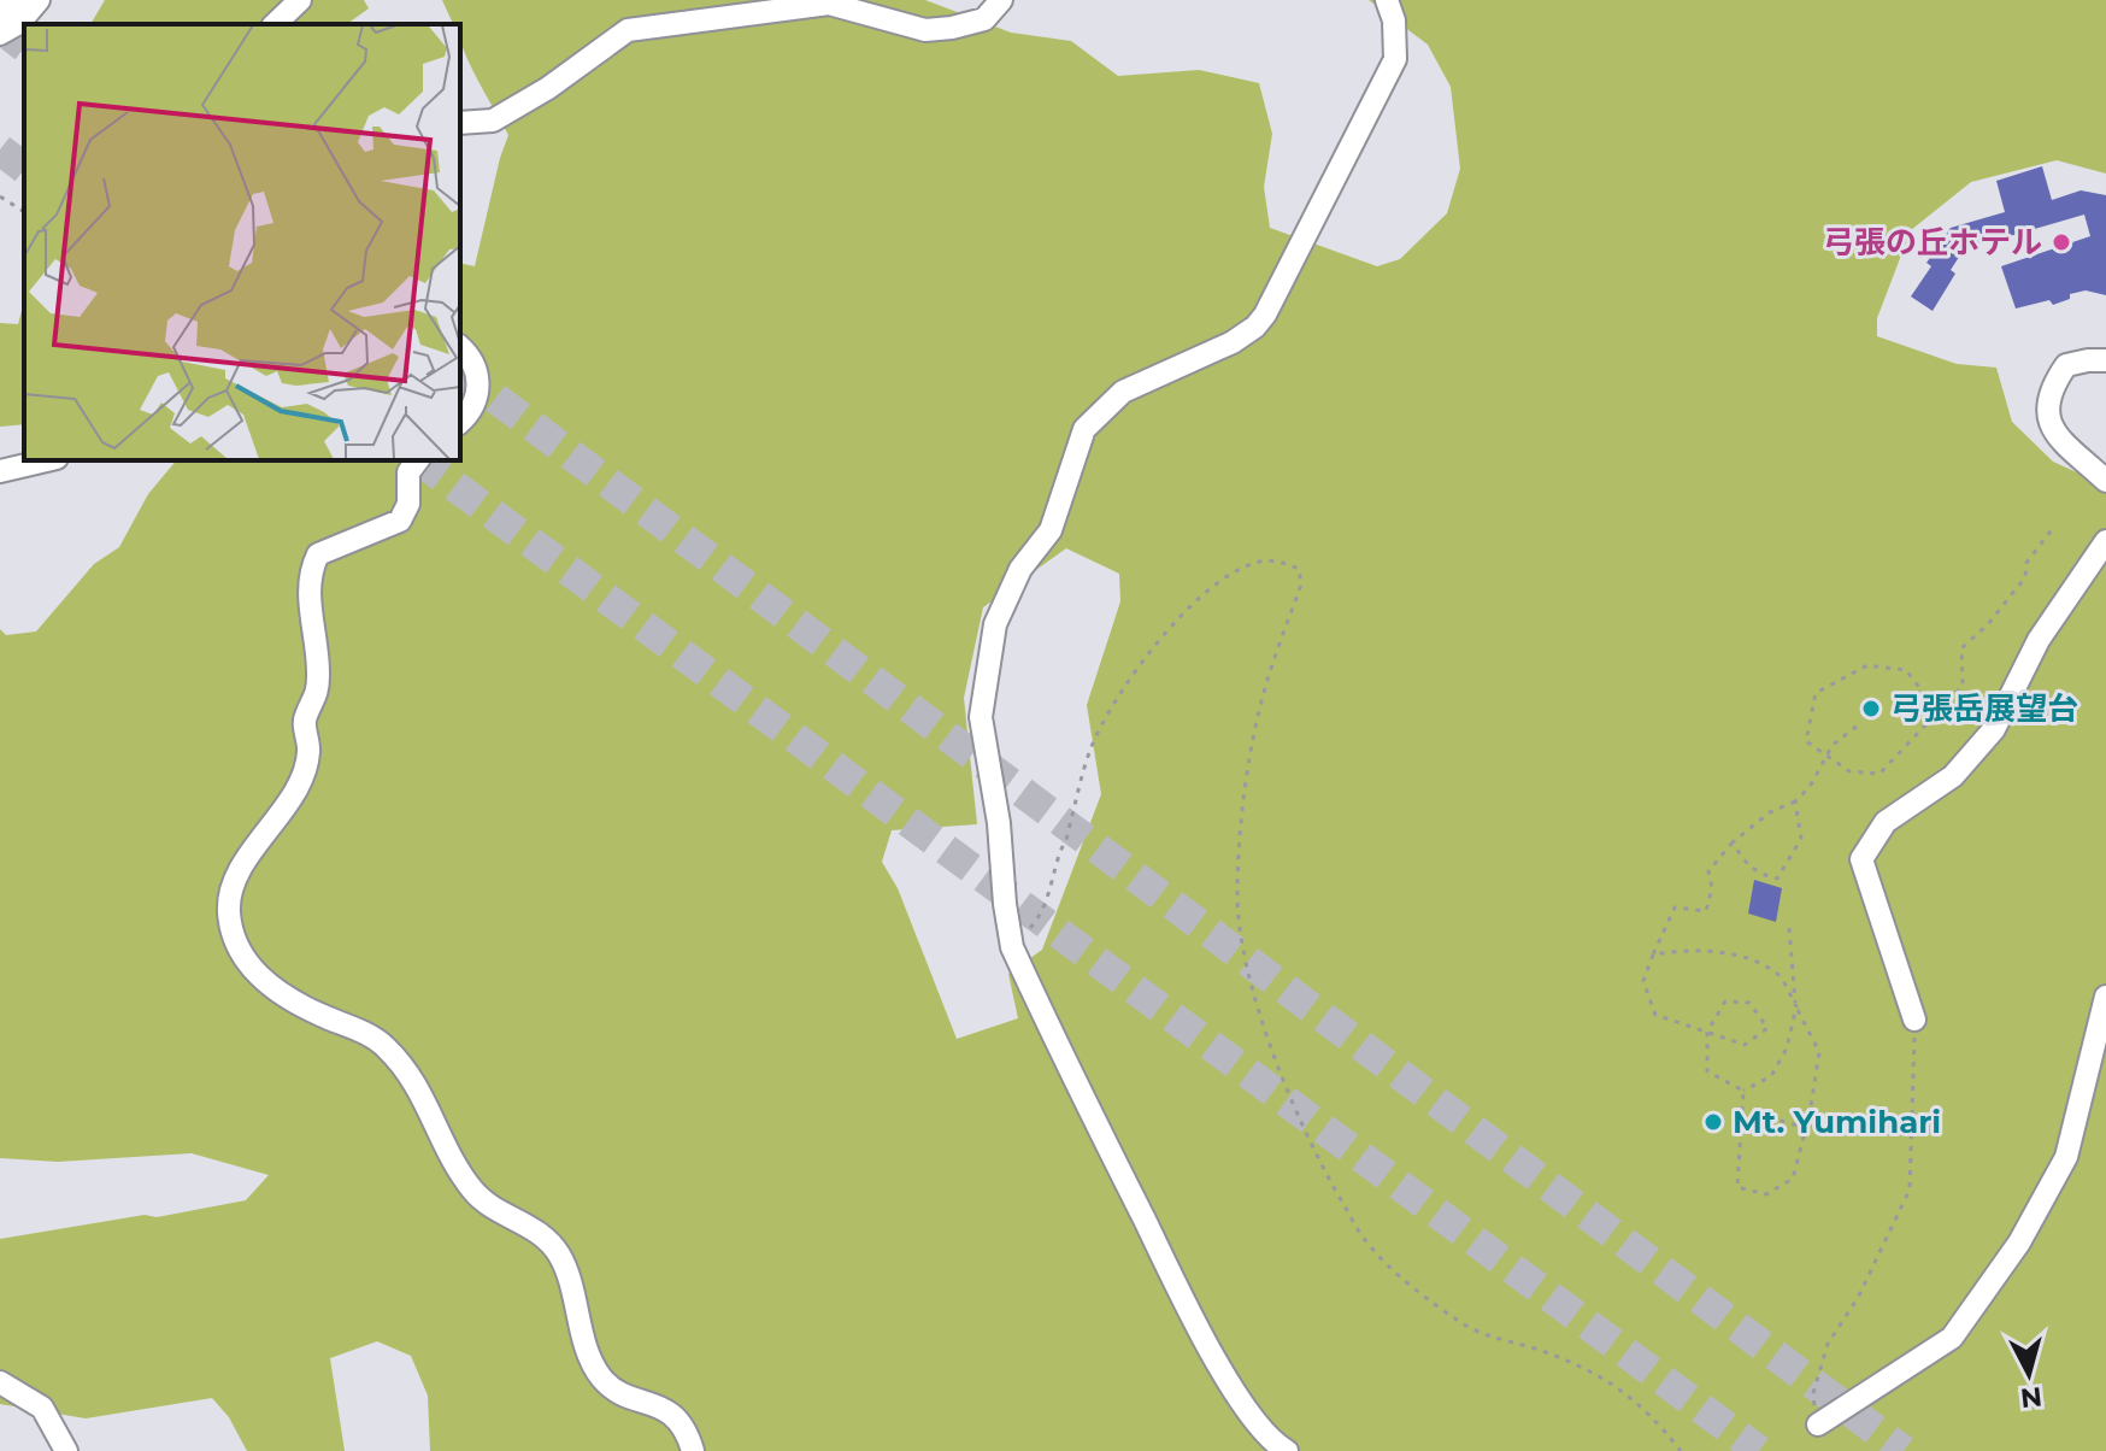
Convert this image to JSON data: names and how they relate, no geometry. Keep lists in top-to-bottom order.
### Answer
{
  "places": ["弓張の丘ホテル", "弓張岳展望台", "Mt. Yumihari"],
  "north": "bottom"
}
